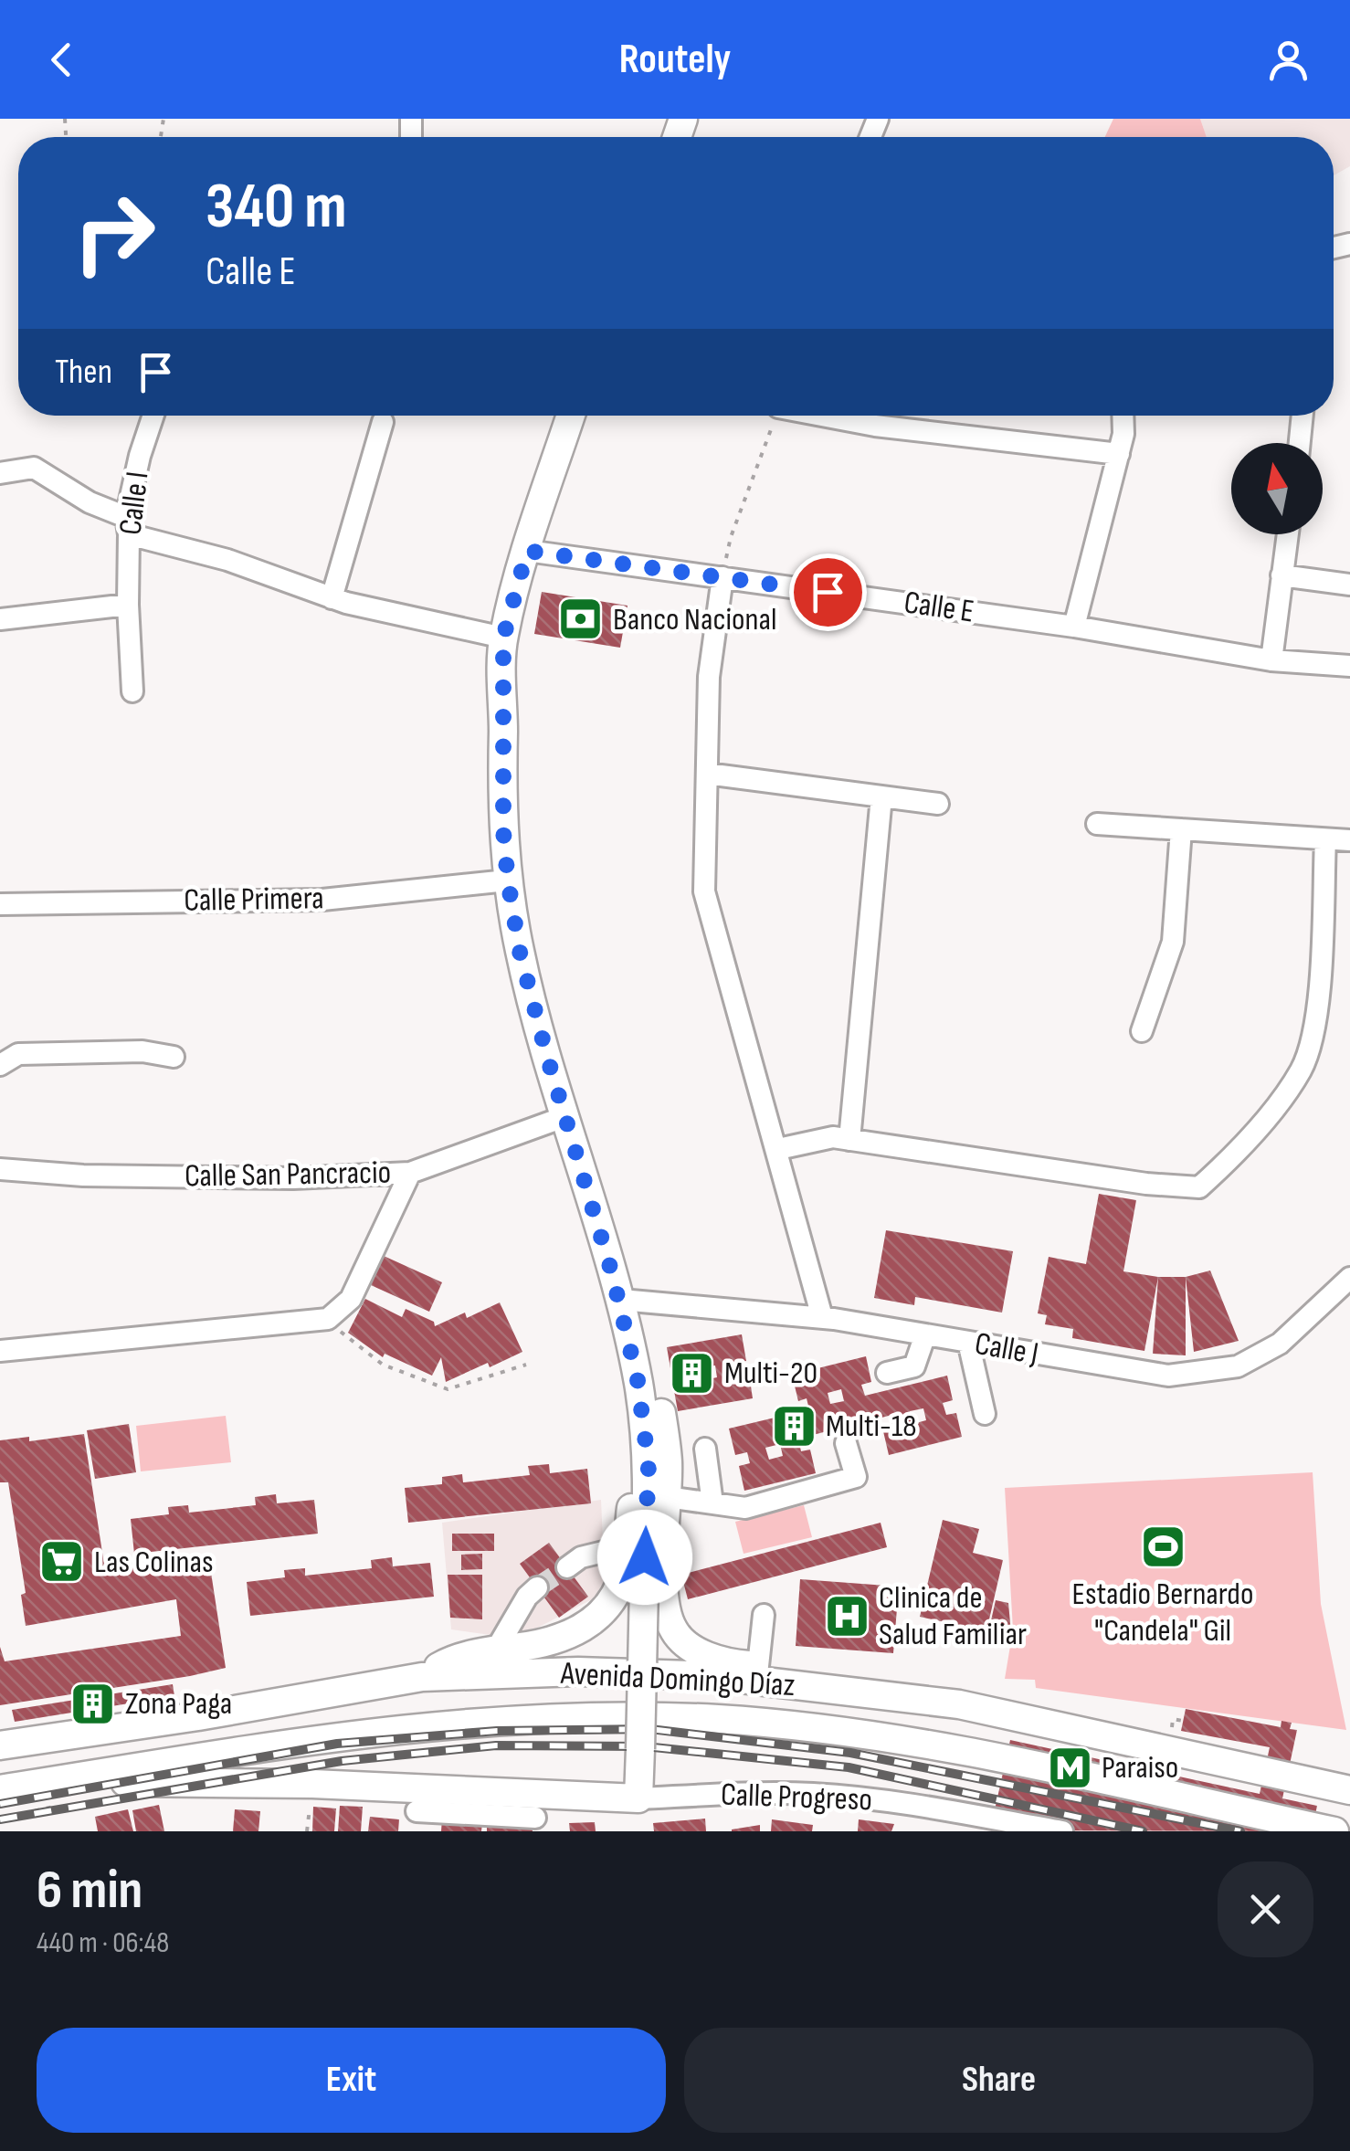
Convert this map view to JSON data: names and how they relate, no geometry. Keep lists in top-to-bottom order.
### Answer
{
  "streets": {
    "main road": ["Avenida Domingo Díaz"],
    "street": [
      "Calle I",
      "Calle E",
      "Calle Primera",
      "Calle San Pancracio",
      "Calle J",
      "Calle Progreso"
    ]
  },
  "places": {
    "bank": ["Banco Nacional"],
    "building": ["Multi-20", "Multi-18", "Zona Paga"],
    "sports": ["Estadio Bernardo \"Candela\" Gil"],
    "supermarket": ["Las Colinas"],
    "hospital": ["Clinica de Salud Familiar"],
    "metro station": ["Paraiso"]
  },
  "north": "top",
  "page": {
    "header": "Routely",
    "turn": ["340 m", "Calle E"],
    "then": "Then",
    "heading": ["6 min", "440 m · 06:48"],
    "buttons": ["Exit", "Share"]
  }
}
